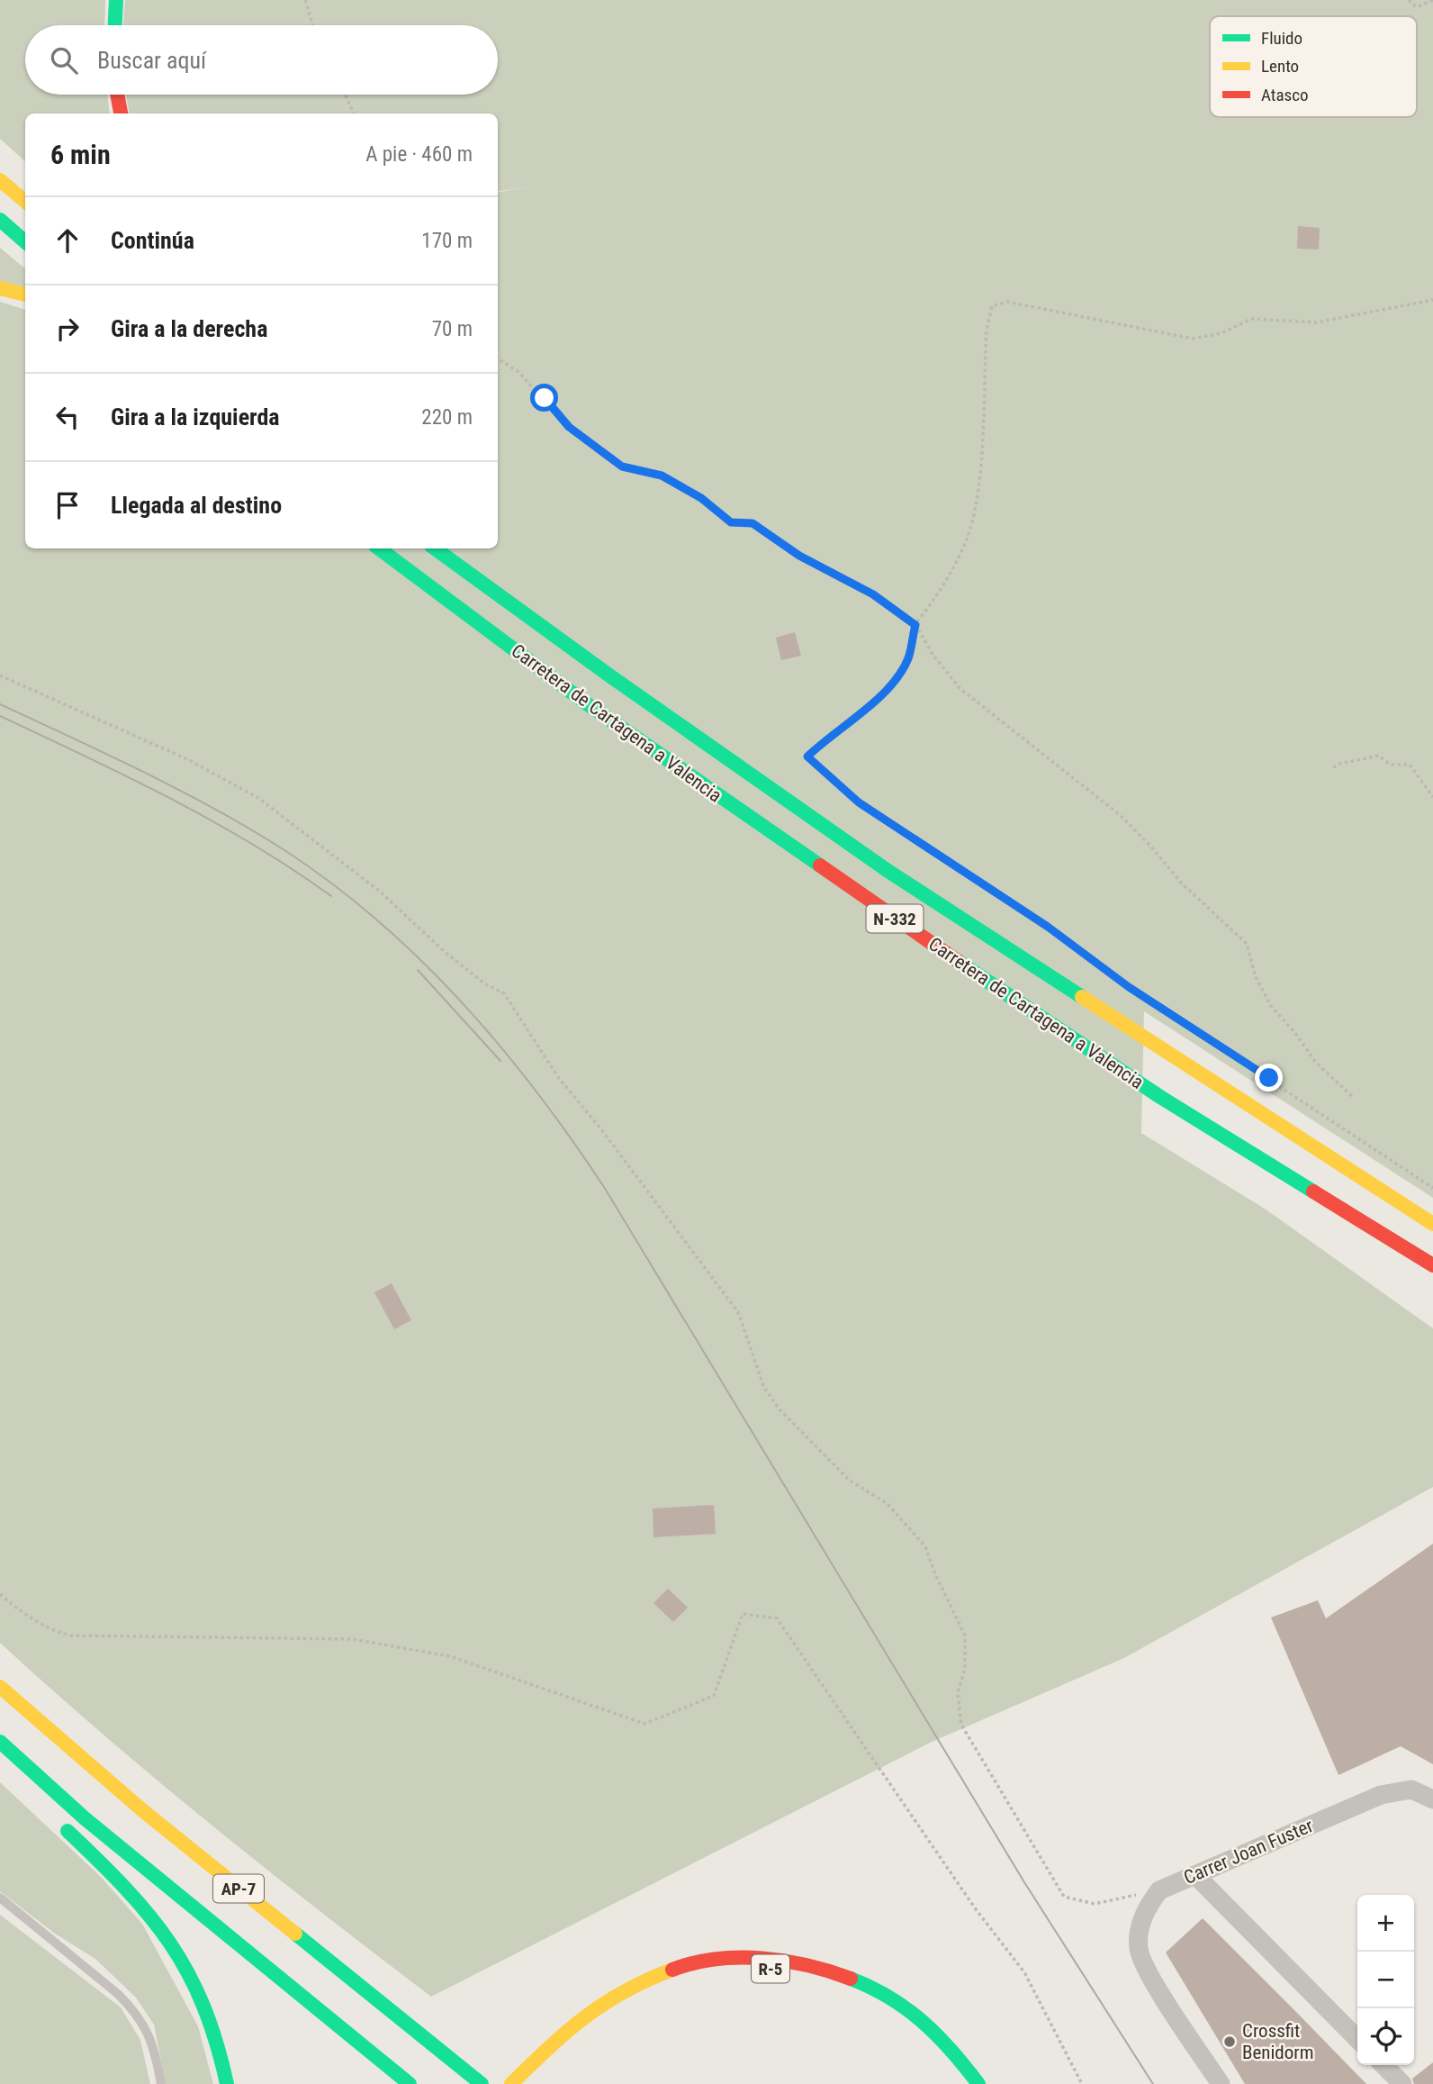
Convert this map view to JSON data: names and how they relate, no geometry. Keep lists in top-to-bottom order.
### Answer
{
  "streets": {
    "highway": [
      "Carretera de Cartagena a Valencia",
      "N-332",
      "AP-7",
      "R-5"
    ],
    "street": ["Carrer Joan Fuster"]
  },
  "places": ["Crossfit Benidorm"],
  "legend": ["Fluido", "Lento", "Atasco"],
  "page": {
    "search": "Buscar aquí",
    "heading": ["6 min", "A pie · 460 m"],
    "list": [
      ["Continúa", "170 m"],
      ["Gira a la derecha", "70 m"],
      ["Gira a la izquierda", "220 m"],
      "Llegada al destino"
    ],
    "map_buttons": ["+", "−"]
  }
}
